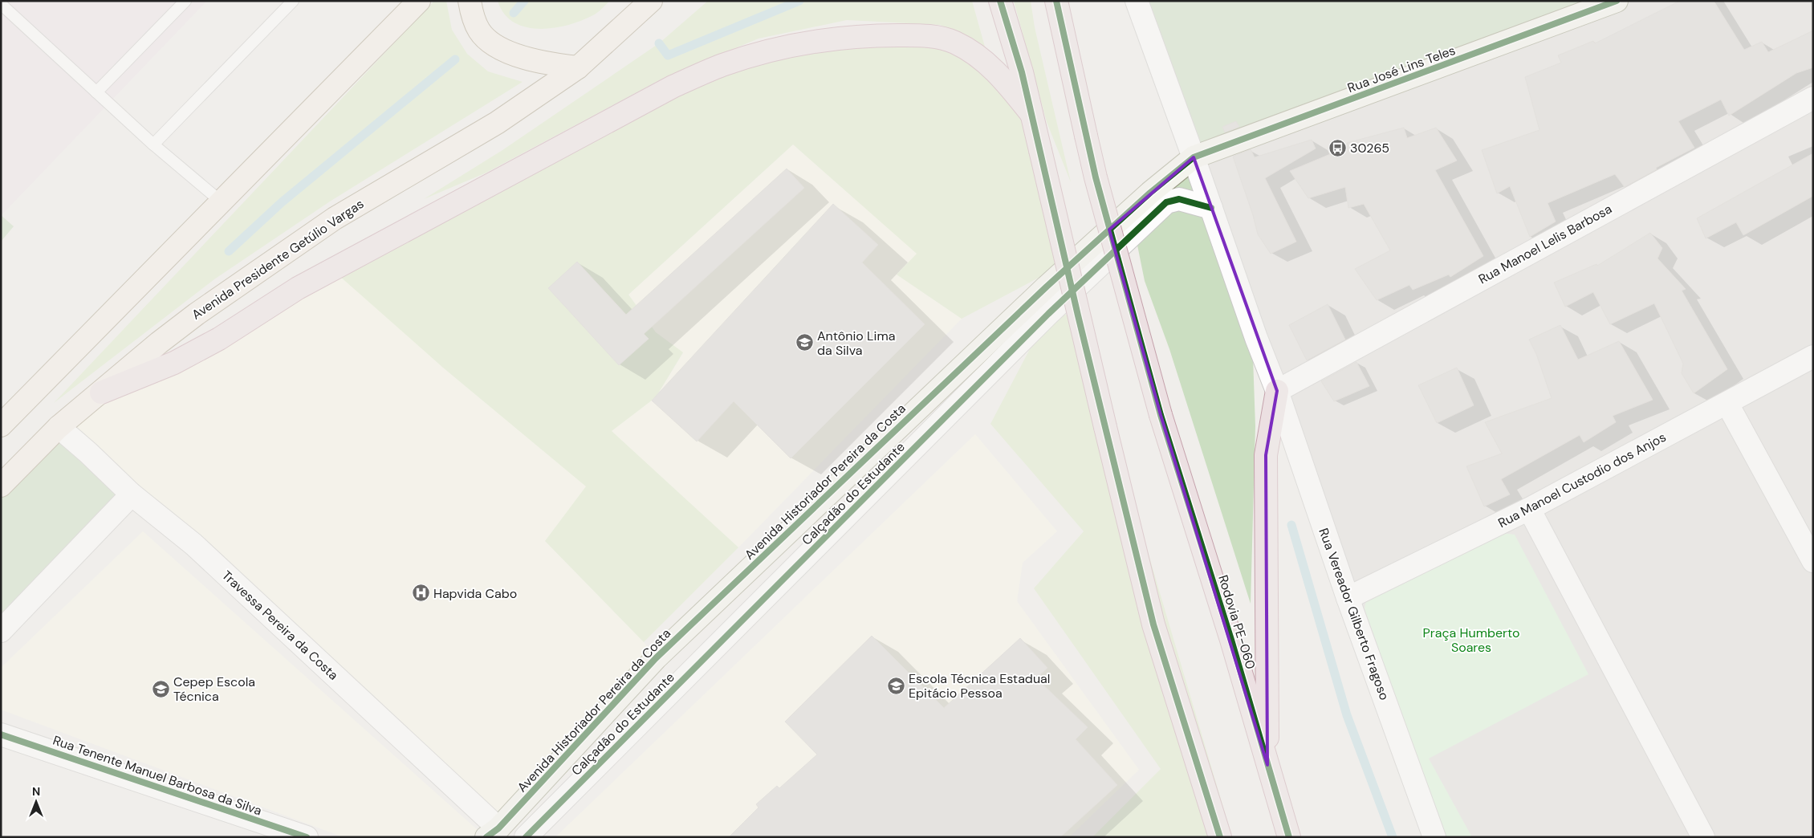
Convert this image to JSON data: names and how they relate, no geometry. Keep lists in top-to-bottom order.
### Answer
{
  "streets": {
    "highway": ["Rodovia PE-060"],
    "main road": ["Avenida Presidente Getúlio Vargas"],
    "street": [
      "Rua José Lins Teles",
      "Rua Manoel Lelis Barbosa",
      "Rua Manoel Custodio dos Anjos",
      "Avenida Historiador Pereira da Costa",
      "Calçadão do Estudante",
      "Rua Vereador Gilberto Fragoso",
      "Travessa Pereira da Costa",
      "Rua Tenente Manuel Barbosa da Silva"
    ]
  },
  "crossings": [
    ["Rua José Lins Teles", "Avenida Historiador Pereira da Costa"],
    ["Rua José Lins Teles", "Rua Vereador Gilberto Fragoso"],
    ["Rua Manoel Lelis Barbosa", "Rua Vereador Gilberto Fragoso"],
    ["Avenida Presidente Getúlio Vargas", "Travessa Pereira da Costa"],
    ["Rua Manoel Custodio dos Anjos", "Rua Vereador Gilberto Fragoso"],
    ["Avenida Historiador Pereira da Costa", "Rua Vereador Gilberto Fragoso"],
    ["Avenida Historiador Pereira da Costa", "Travessa Pereira da Costa"],
    ["Calçadão do Estudante", "Rua Vereador Gilberto Fragoso"]
  ],
  "parks": ["Praça Humberto Soares"],
  "places": {
    "bus stop": ["30265"],
    "school or university": ["Antônio Lima da Silva", "Escola Técnica Estadual Epitácio Pessoa", "Cepep Escola Técnica"],
    "hospital": ["Hapvida Cabo"]
  },
  "north": "top"
}
